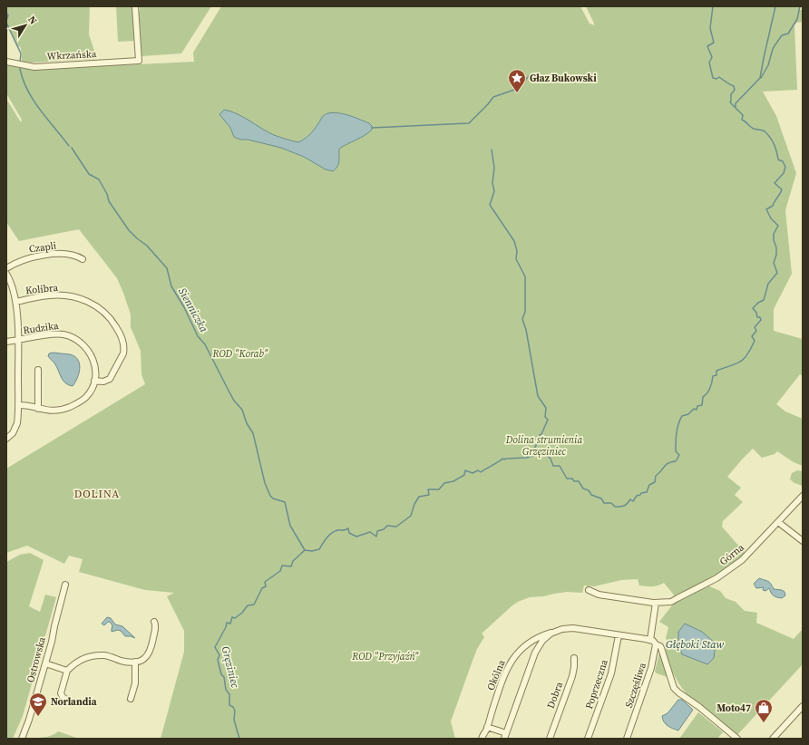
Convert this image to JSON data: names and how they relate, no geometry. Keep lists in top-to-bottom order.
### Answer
{
  "streets": {
    "street": [
      "Wkrzańska",
      "Czapli",
      "Kolibra",
      "Rudzika",
      "Górna",
      "Ostrowska",
      "Okólna",
      "Poprzeczna",
      "Szczęśliwa",
      "Dobra"
    ]
  },
  "crossings": [
    ["Kolibra", "Rudzika"],
    ["Okólna", "Poprzeczna"]
  ],
  "districts": ["DOLINA"],
  "water": ["Sienniczka", "Głęboki Staw", "Gręziniec"],
  "parks": ["ROD \"Korab\"", "Dolina strumienia Grzęziniec", "ROD \"Przyjaźń\""],
  "places": {
    "place": ["Głaz Bukowski"],
    "school or university": ["Norlandia"],
    "shop": ["Moto47"]
  },
  "north": "top right"
}
